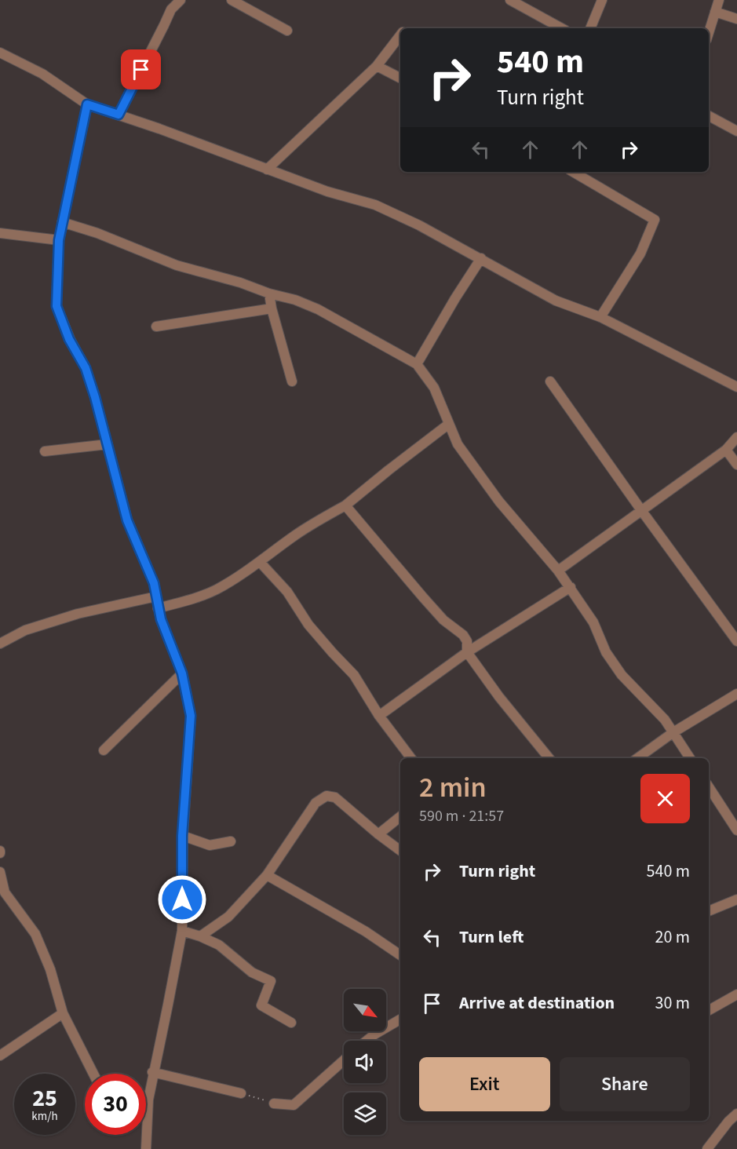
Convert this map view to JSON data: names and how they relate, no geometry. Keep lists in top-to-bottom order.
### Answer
{
  "north": "bottom right",
  "page": {
    "turn": ["540 m", "Turn right"],
    "heading": ["2 min", "590 m · 21:57"],
    "list": [
      {
        "name": "Turn right",
        "value": "540 m"
      },
      {
        "name": "Turn left",
        "value": "20 m"
      },
      {
        "name": "Arrive at destination",
        "value": "30 m"
      }
    ],
    "buttons": ["Exit", "Share"],
    "speed": "25 km/h",
    "limit": "30"
  }
}
